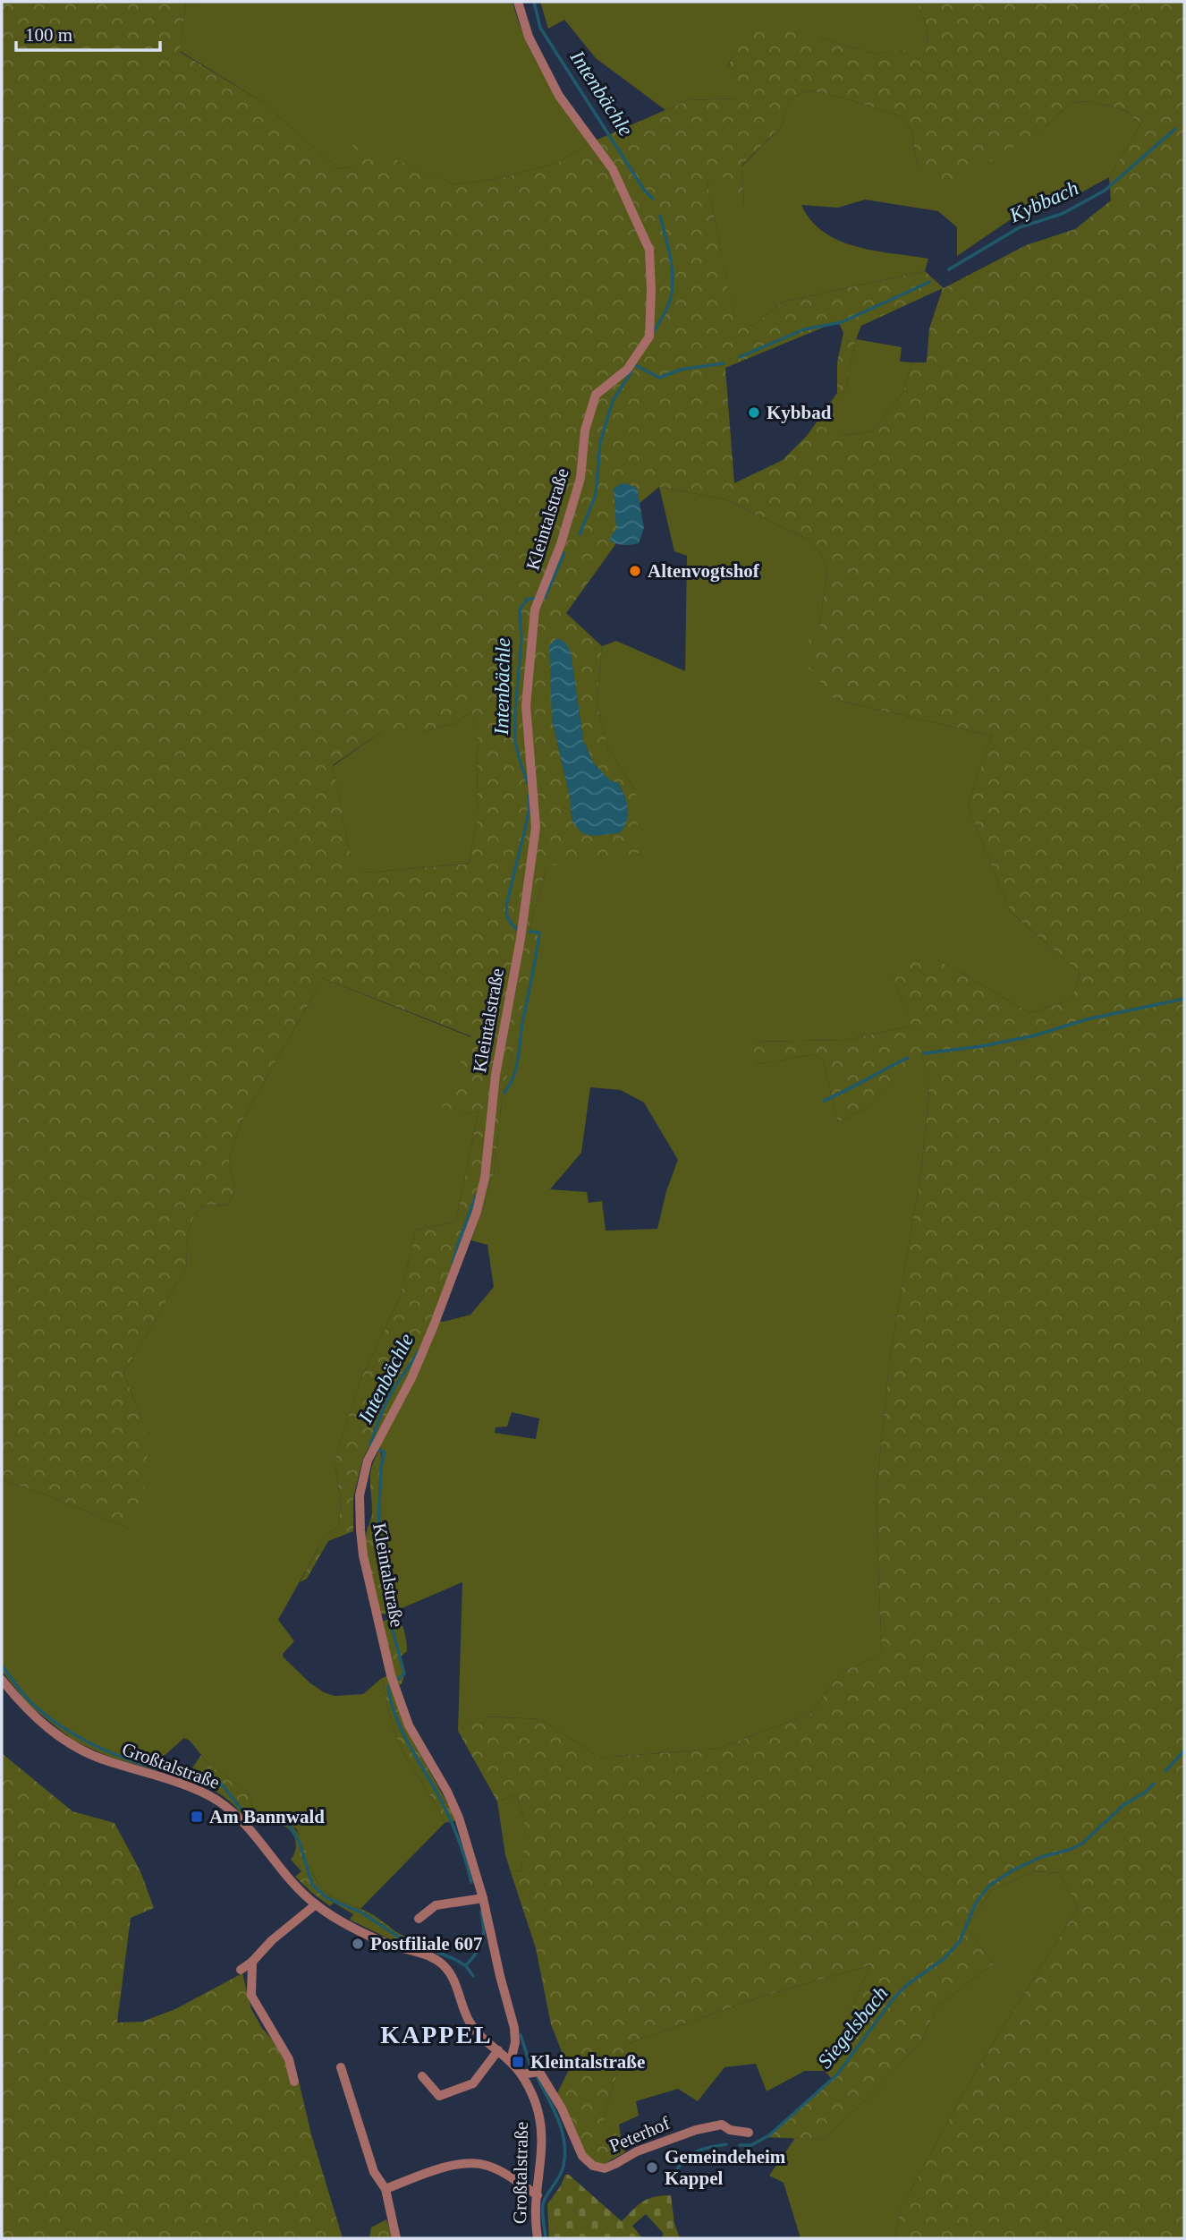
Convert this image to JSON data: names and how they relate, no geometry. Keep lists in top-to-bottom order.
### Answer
{
  "streets": {
    "street": ["Kleintalstraße", "Großtalstraße", "Peterhof"]
  },
  "crossings": [
    ["Kleintalstraße", "Großtalstraße"],
    ["Großtalstraße", "Peterhof"]
  ],
  "districts": ["KAPPEL"],
  "water": ["Intenbächle", "Kybbach", "Siegelsbach"],
  "places": {
    "other": [
      "Kybbad",
      "Altenvogtshof",
      "Postfiliale 607",
      "Gemeindeheim Kappel"
    ],
    "transit": ["Am Bannwald", "Kleintalstraße"]
  },
  "scale_bar": "100 m"
}
